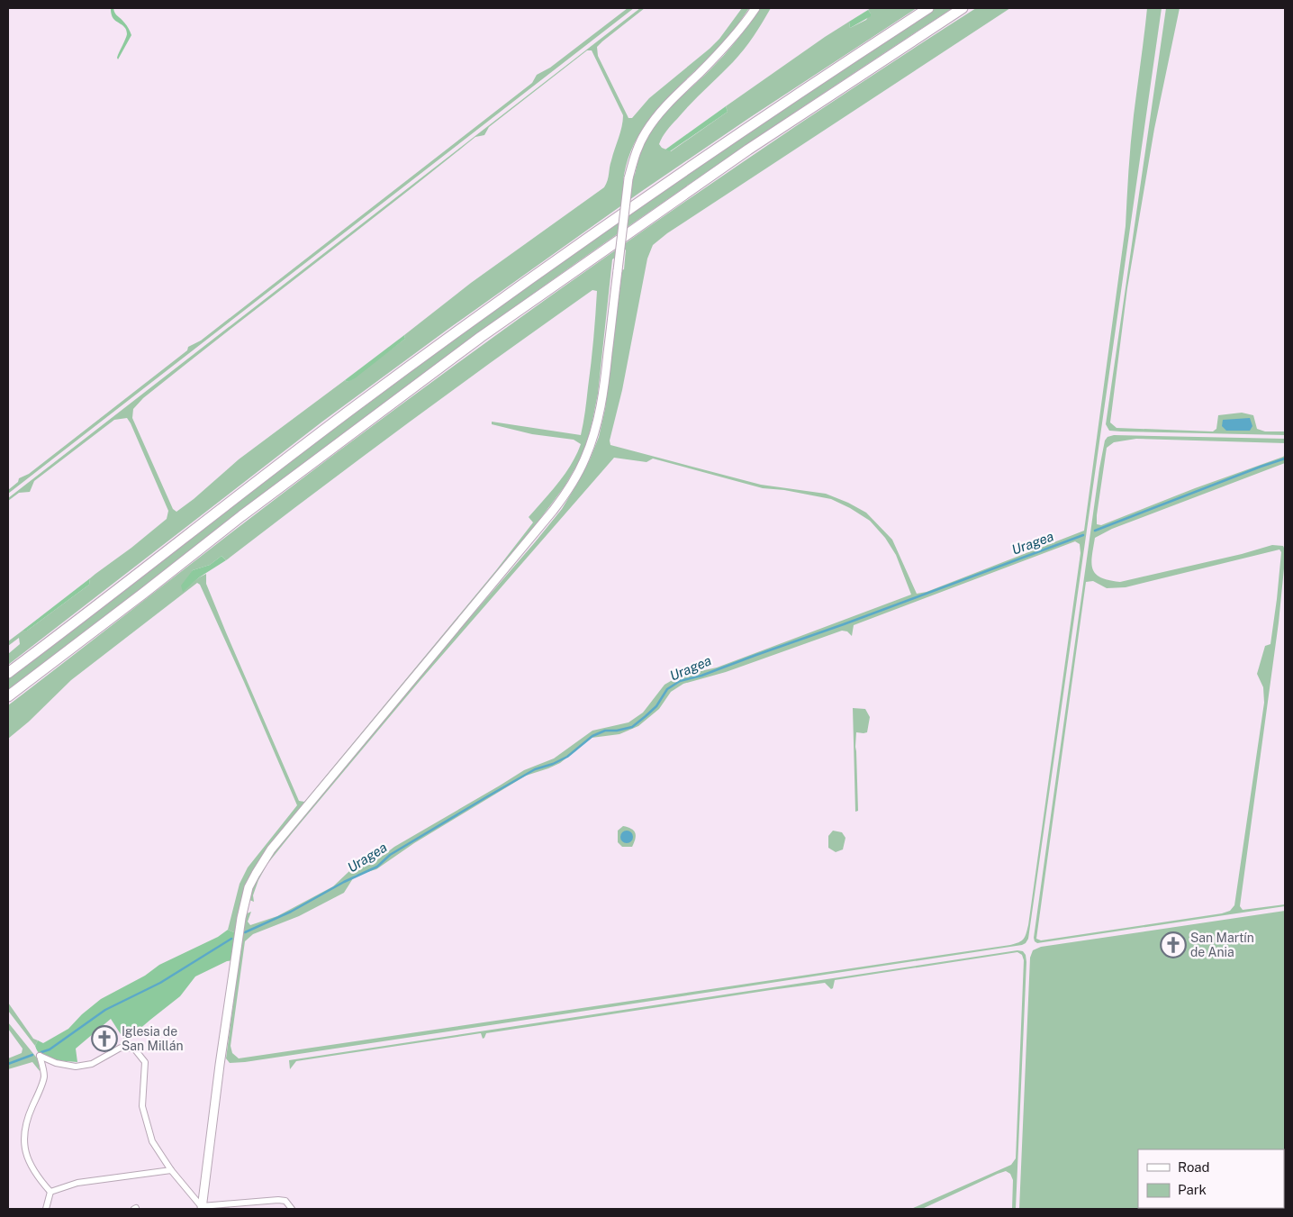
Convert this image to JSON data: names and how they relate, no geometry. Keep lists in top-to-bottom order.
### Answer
{
  "water": ["Uragea"],
  "places": {
    "church": ["San Martín de Ania", "Iglesia de San Millán"]
  },
  "legend": ["Road", "Park"]
}
